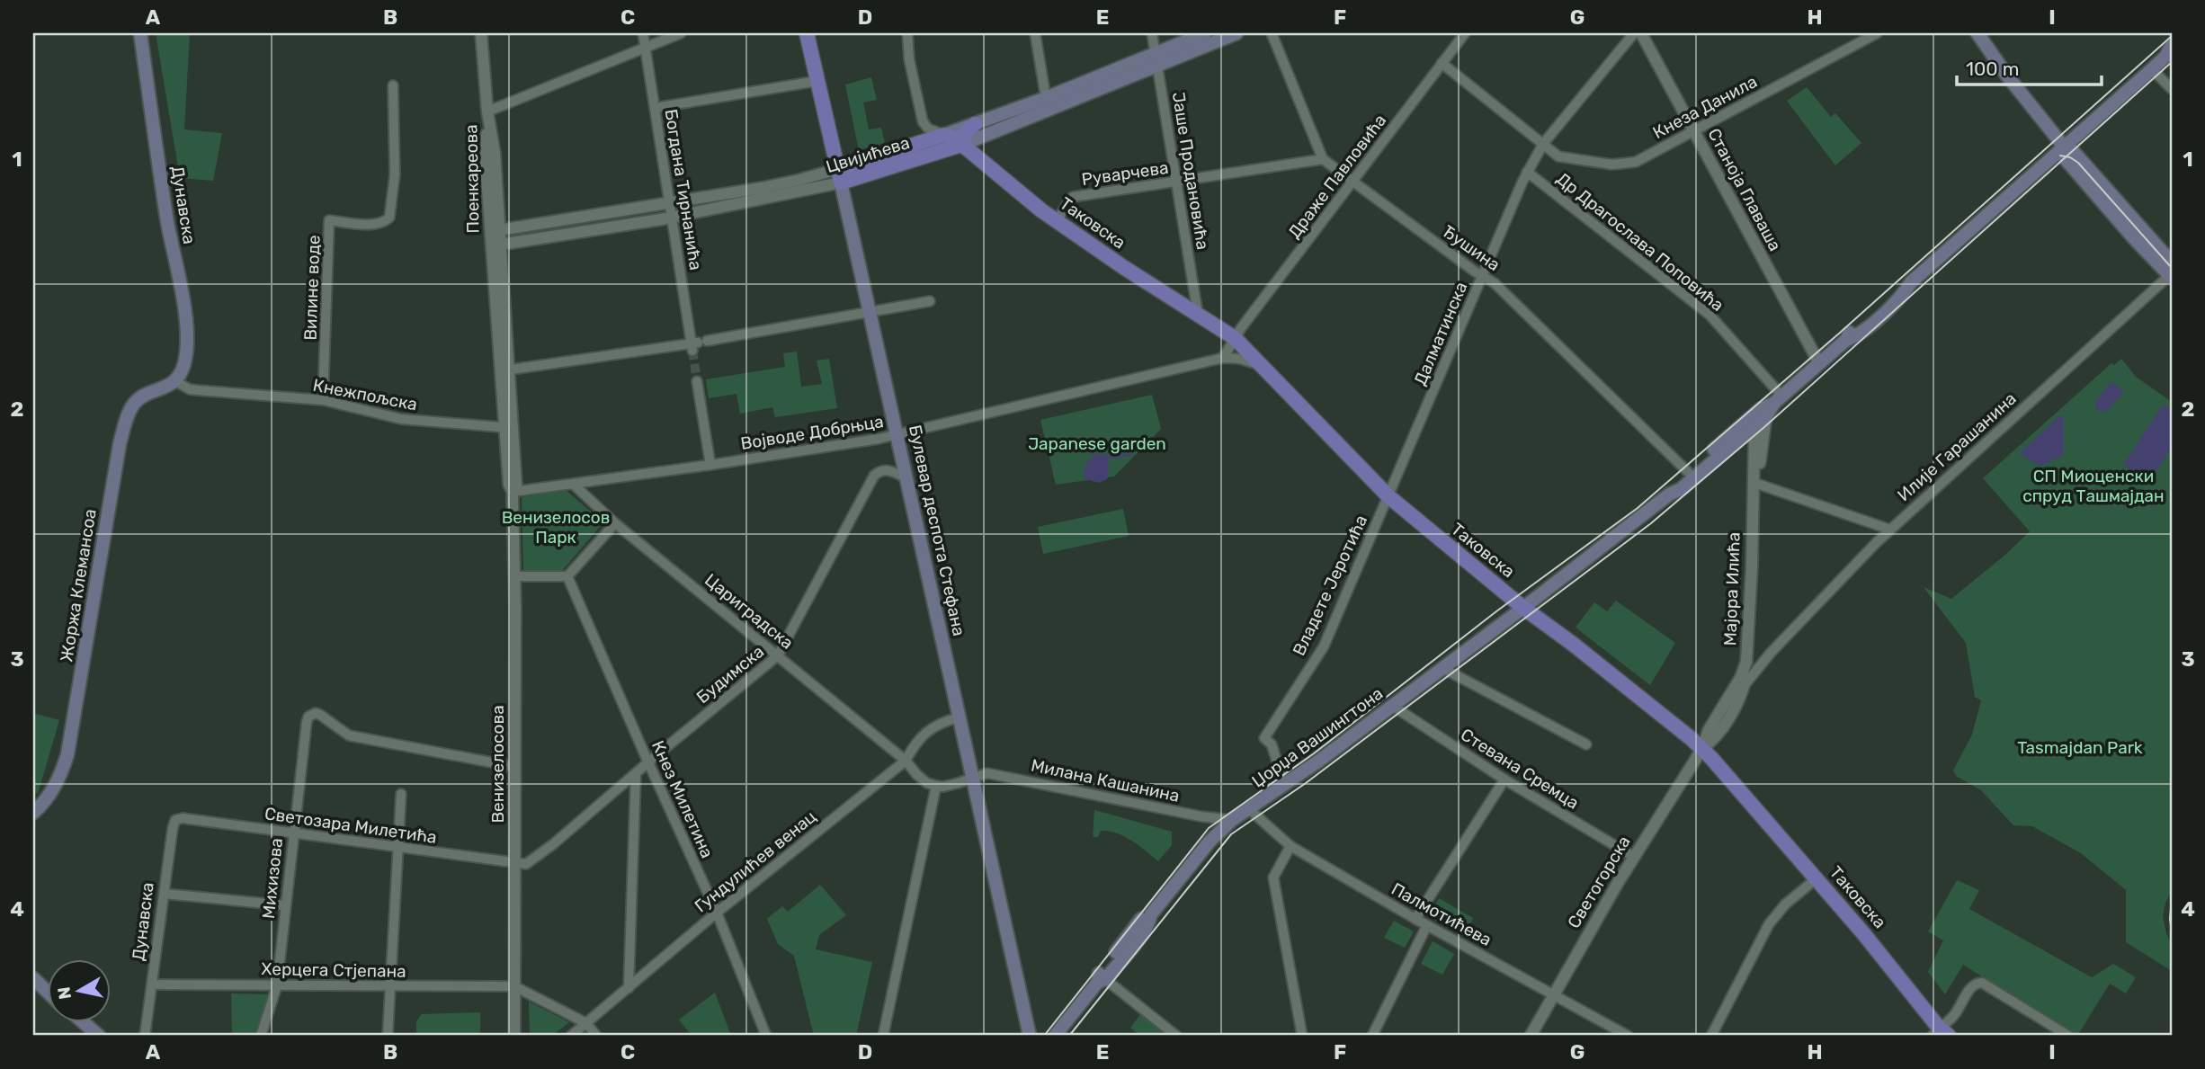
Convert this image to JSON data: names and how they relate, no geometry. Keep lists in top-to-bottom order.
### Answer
{
  "streets": {
    "main road": [
      "Цвијићева",
      "Дунавска",
      "Таковска",
      "Булевар деспота Стефана",
      "Жоржа Клемансоа",
      "Џорџа Вашингтона"
    ],
    "street": [
      "Кнеза Данила",
      "Јаше Продановића",
      "Руварчева",
      "Драже Павловића",
      "Поенкареова",
      "Богдана Тирнанића",
      "Станоја Главаша",
      "Др Драгослава Поповића",
      "Ђушина",
      "Вилине воде",
      "Далматинска",
      "Кнежпољска",
      "Војводе Добрњца",
      "Илије Гарашанина",
      "Владете Јеротића",
      "Мајора Илића",
      "Цариградска",
      "Будимска",
      "Венизелосова",
      "Стевана Сремца",
      "Милана Кашанина",
      "Кнез Милетина",
      "Светозара Милетића",
      "Гундулићев венац",
      "Михизова",
      "Светогорска",
      "Палмотићева",
      "Херцега Стјепана"
    ]
  },
  "crossings": [
    ["Кнеза Данила", "Драже Павловића"],
    ["Кнеза Данила", "Станоја Главаша"],
    ["Кнеза Данила", "Далматинска"],
    ["Цвијићева", "Јаше Продановића"],
    ["Цвијићева", "Поенкареова"],
    ["Цвијићева", "Богдана Тирнанића"],
    ["Цвијићева", "Таковска"],
    ["Цвијићева", "Булевар деспота Стефана"],
    ["Цвијићева", "Венизелосова"],
    ["Јаше Продановића", "Руварчева"],
    ["Јаше Продановића", "Таковска"],
    ["Руварчева", "Таковска"],
    ["Руварчева", "Ђушина"],
    ["Драже Павловића", "Таковска"],
    ["Драже Павловића", "Ђушина"],
    ["Поенкареова", "Венизелосова"],
    ["Дунавска", "Кнежпољска"],
    ["Дунавска", "Жоржа Клемансоа"],
    ["Дунавска", "Светозара Милетића"],
    ["Дунавска", "Херцега Стјепана"],
    ["Таковска", "Далматинска"],
    ["Таковска", "Војводе Добрњца"],
    ["Таковска", "Илије Гарашанина"],
    ["Таковска", "Владете Јеротића"],
    ["Таковска", "Џорџа Вашингтона"],
    ["Таковска", "Светогорска"],
    ["Др Драгослава Поповића", "Далматинска"],
    ["Ђушина", "Далматинска"],
    ["Вилине воде", "Кнежпољска"],
    ["Далматинска", "Владете Јеротића"],
    ["Кнежпољска", "Жоржа Клемансоа"],
    ["Кнежпољска", "Венизелосова"],
    ["Војводе Добрњца", "Булевар деспота Стефана"],
    ["Војводе Добрњца", "Цариградска"],
    ["Војводе Добрњца", "Венизелосова"],
    ["Илије Гарашанина", "Мајора Илића"],
    ["Илије Гарашанина", "Светогорска"],
    ["Булевар деспота Стефана", "Будимска"],
    ["Булевар деспота Стефана", "Милана Кашанина"],
    ["Булевар деспота Стефана", "Гундулићев венац"],
    ["Владете Јеротића", "Џорџа Вашингтона"],
    ["Цариградска", "Будимска"],
    ["Цариградска", "Милана Кашанина"],
    ["Цариградска", "Гундулићев венац"],
    ["Будимска", "Венизелосова"],
    ["Будимска", "Кнез Милетина"],
    ["Будимска", "Светозара Милетића"],
    ["Џорџа Вашингтона", "Стевана Сремца"],
    ["Џорџа Вашингтона", "Милана Кашанина"],
    ["Џорџа Вашингтона", "Палмотићева"],
    ["Венизелосова", "Светозара Милетића"],
    ["Венизелосова", "Михизова"],
    ["Венизелосова", "Херцега Стјепана"],
    ["Стевана Сремца", "Светогорска"],
    ["Кнез Милетина", "Гундулићев венац"],
    ["Светозара Милетића", "Михизова"],
    ["Михизова", "Херцега Стјепана"],
    ["Светогорска", "Палмотићева"]
  ],
  "parks": [
    "Japanese garden",
    "СП Миоценски спруд Ташмајдан",
    "Венизелосов Парк",
    "Tasmajdan Park"
  ],
  "scale_bar": "100 m",
  "north": "left",
  "grid": {
    "columns": [
      "A",
      "B",
      "C",
      "D",
      "E",
      "F",
      "G",
      "H",
      "I"
    ],
    "rows": [
      "1",
      "2",
      "3",
      "4"
    ]
  }
}
